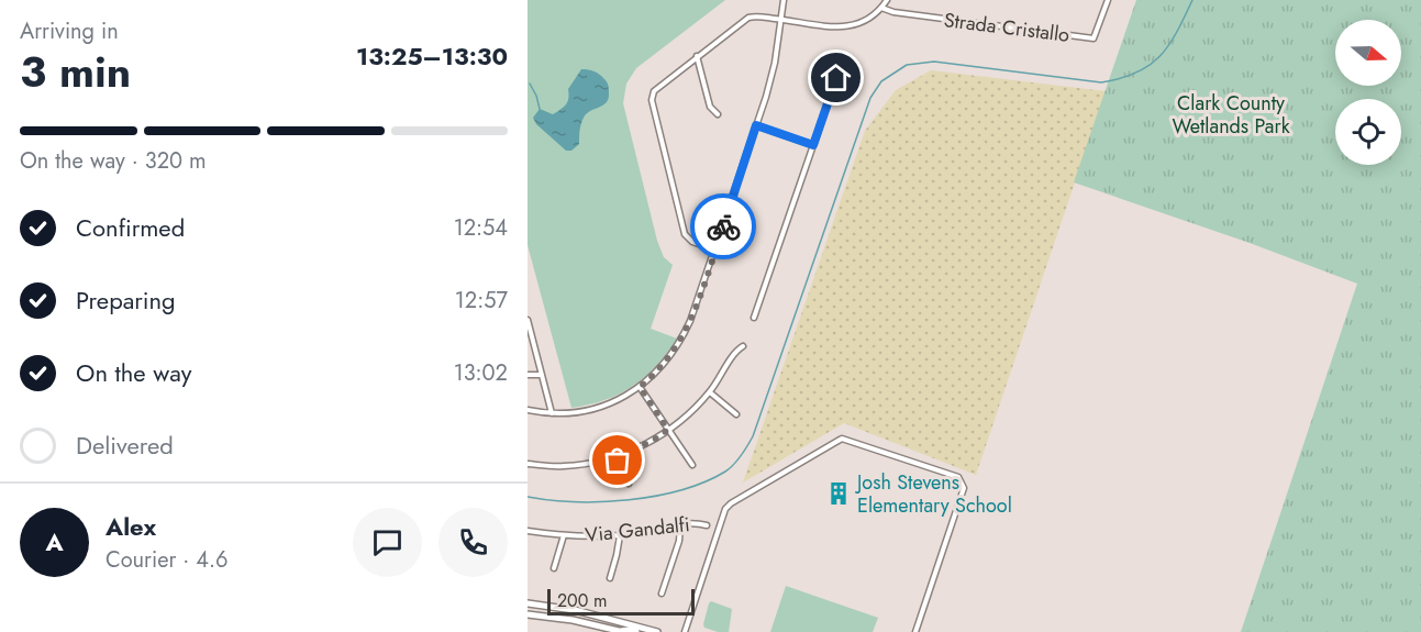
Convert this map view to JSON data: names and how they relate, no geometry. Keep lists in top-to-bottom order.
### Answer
{
  "streets": {
    "street": ["Strada Cristallo", "Via Gandalfi"]
  },
  "parks": ["Clark County Wetlands Park"],
  "places": {
    "building": ["Josh Stevens Elementary School"]
  },
  "scale_bar": "200 m",
  "north": "right",
  "page": {
    "heading": ["3 min", "Arriving in", "13:25–13:30"],
    "panel": ["Alex", "Courier · 4.6"],
    "bar": "On the way · 320 m",
    "list": [
      ["Confirmed", "12:54"],
      ["Preparing", "12:57"],
      ["On the way", "13:02"],
      "Delivered"
    ],
    "round": "A",
    "scale": "200 m"
  }
}
